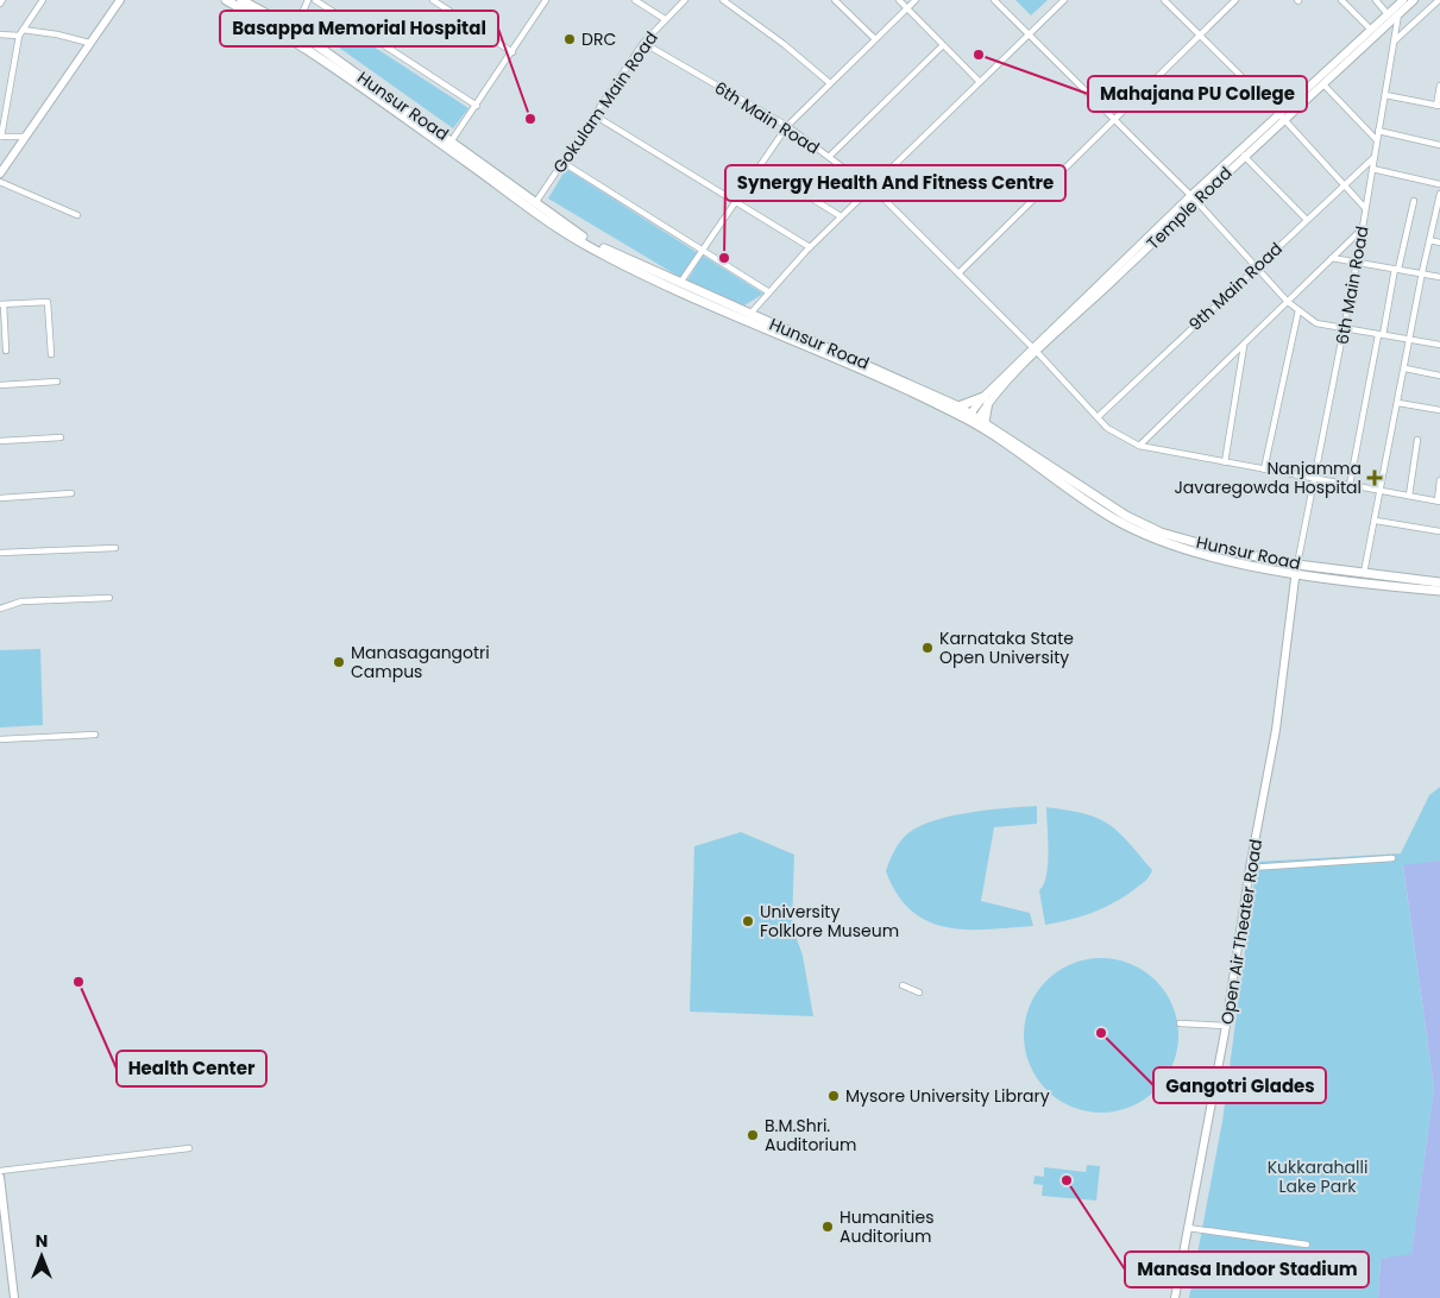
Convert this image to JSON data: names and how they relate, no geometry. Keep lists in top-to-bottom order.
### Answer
{
  "streets": {
    "main road": ["Hunsur Road"],
    "street": [
      "Gokulam Main Road",
      "6th Main Road",
      "Temple Road",
      "9th Main Road",
      "Open Air Theater Road"
    ]
  },
  "crossings": [
    ["Gokulam Main Road", "Hunsur Road"],
    ["Gokulam Main Road", "6th Main Road"],
    ["Hunsur Road", "6th Main Road"],
    ["Hunsur Road", "Temple Road"],
    ["Hunsur Road", "Open Air Theater Road"],
    ["6th Main Road", "Temple Road"],
    ["6th Main Road", "9th Main Road"],
    ["6th Main Road", "Open Air Theater Road"]
  ],
  "parks": ["Kukkarahalli Lake Park"],
  "places": {
    "other": [
      "DRC",
      "Mahajana PU College",
      "Basappa Memorial Hospital",
      "Synergy Health And Fitness Centre",
      "Karnataka State Open University",
      "Manasagangotri Campus",
      "University Folklore Museum",
      "Health Center",
      "Gangotri Glades",
      "Mysore University Library",
      "B.M.Shri. Auditorium",
      "Manasa Indoor Stadium",
      "Humanities Auditorium"
    ],
    "health": ["Nanjamma Javaregowda Hospital"]
  },
  "north": "top"
}
